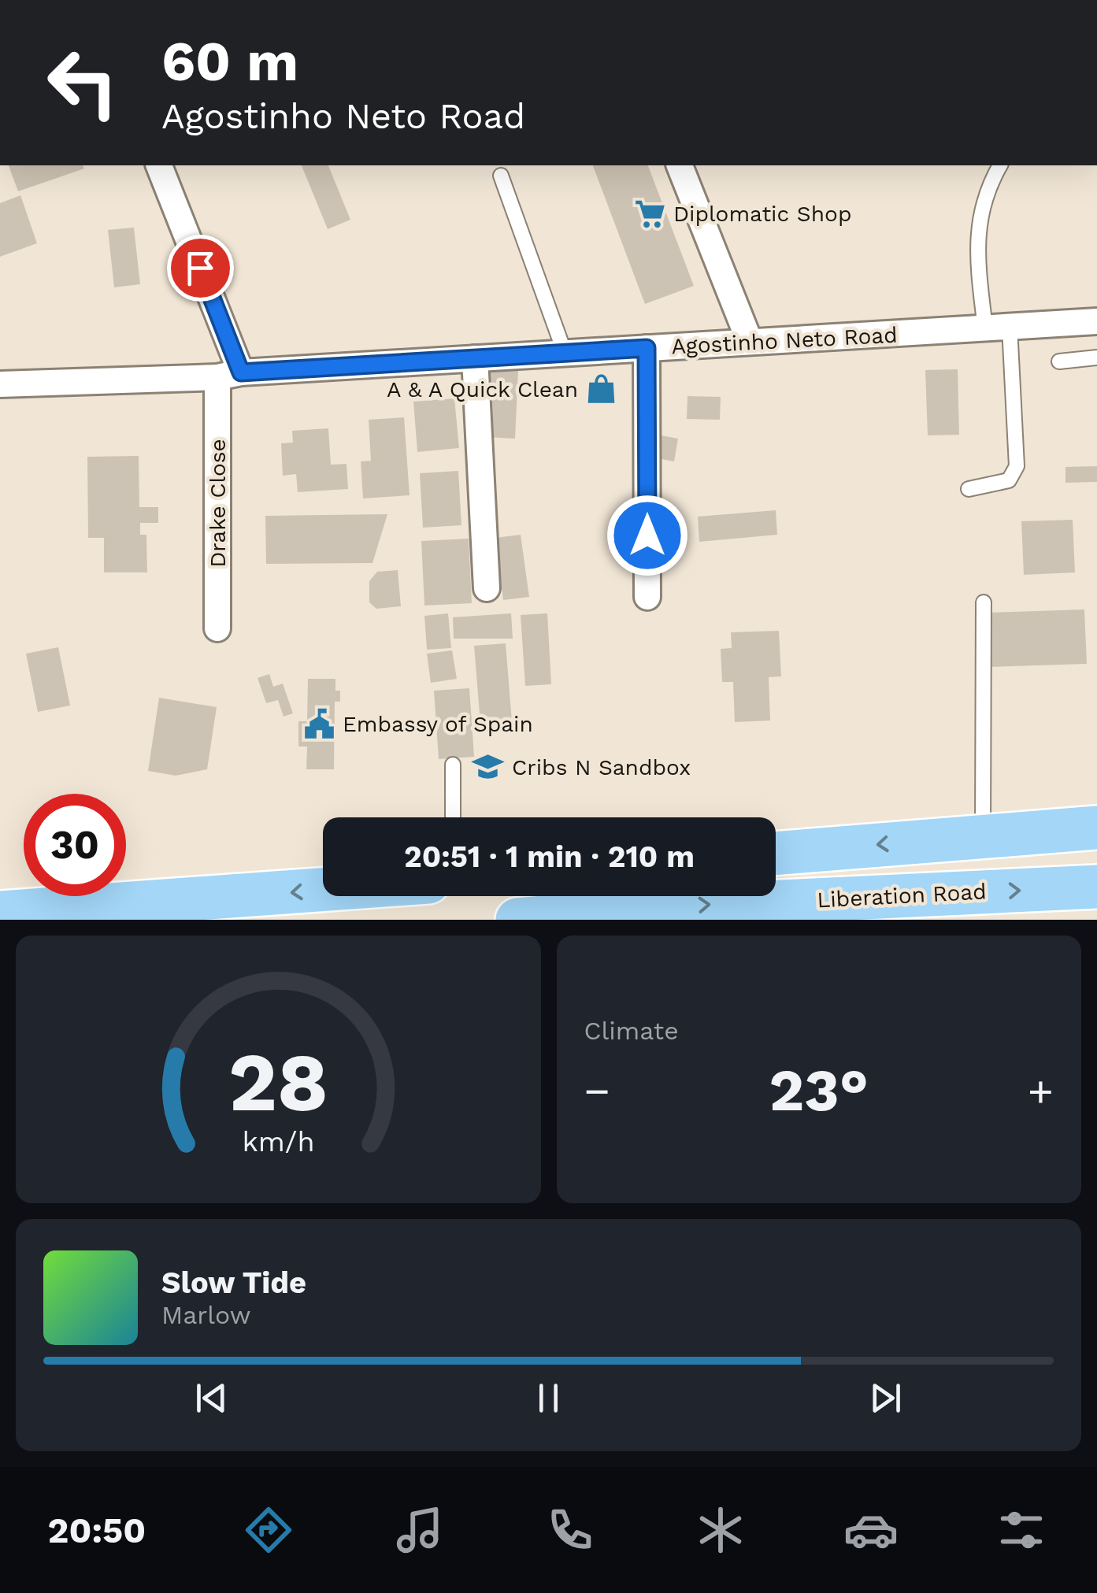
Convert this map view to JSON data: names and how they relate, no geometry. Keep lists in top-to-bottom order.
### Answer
{
  "streets": {
    "highway": ["Liberation Road"],
    "street": ["Agostinho Neto Road", "Drake Close"]
  },
  "crossings": [
    ["Agostinho Neto Road", "Drake Close"]
  ],
  "places": {
    "supermarket": ["Diplomatic Shop"],
    "shop": ["A & A Quick Clean"],
    "public building": ["Embassy of Spain"],
    "school or university": ["Cribs N Sandbox"]
  },
  "page": {
    "turn": ["60 m", "Agostinho Neto Road"],
    "limit": "30",
    "trip": "20:51 · 1 min · 210 m",
    "tile": "Climate",
    "heat": ["−", "23°", "+"],
    "song": ["Slow Tide", "Marlow"],
    "tabs": "20:50",
    "gauge": ["28", "km/h"]
  }
}
